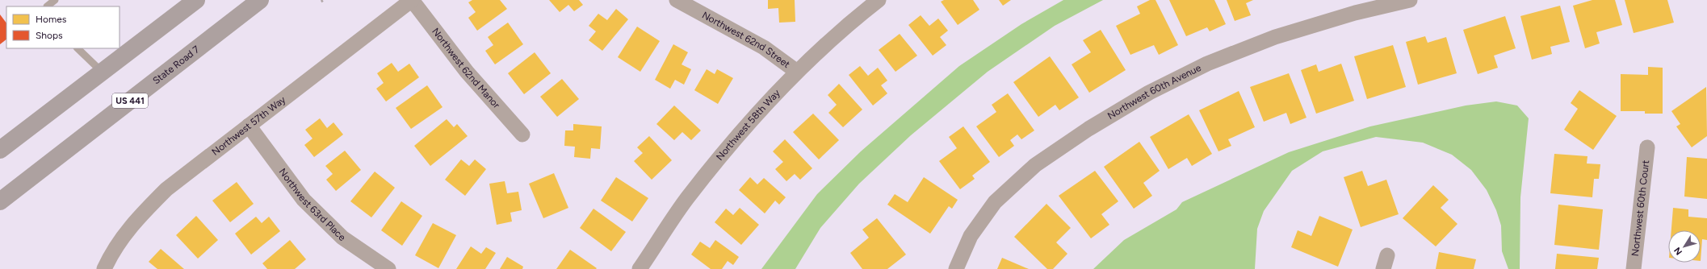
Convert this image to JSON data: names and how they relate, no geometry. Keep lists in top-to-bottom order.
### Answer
{
  "streets": {
    "main road": ["State Road 7", "US 441"],
    "street": [
      "Northwest 62nd Street",
      "Northwest 62nd Manor",
      "Northwest 60th Avenue",
      "Northwest 57th Way",
      "Northwest 58th Way",
      "Northwest 63rd Place",
      "Northwest 60th Court"
    ]
  },
  "crossings": [
    ["Northwest 62nd Street", "Northwest 58th Way"],
    ["Northwest 62nd Manor", "Northwest 57th Way"],
    ["Northwest 57th Way", "Northwest 63rd Place"]
  ],
  "legend": ["Homes", "Shops"],
  "north": "bottom left"
}
